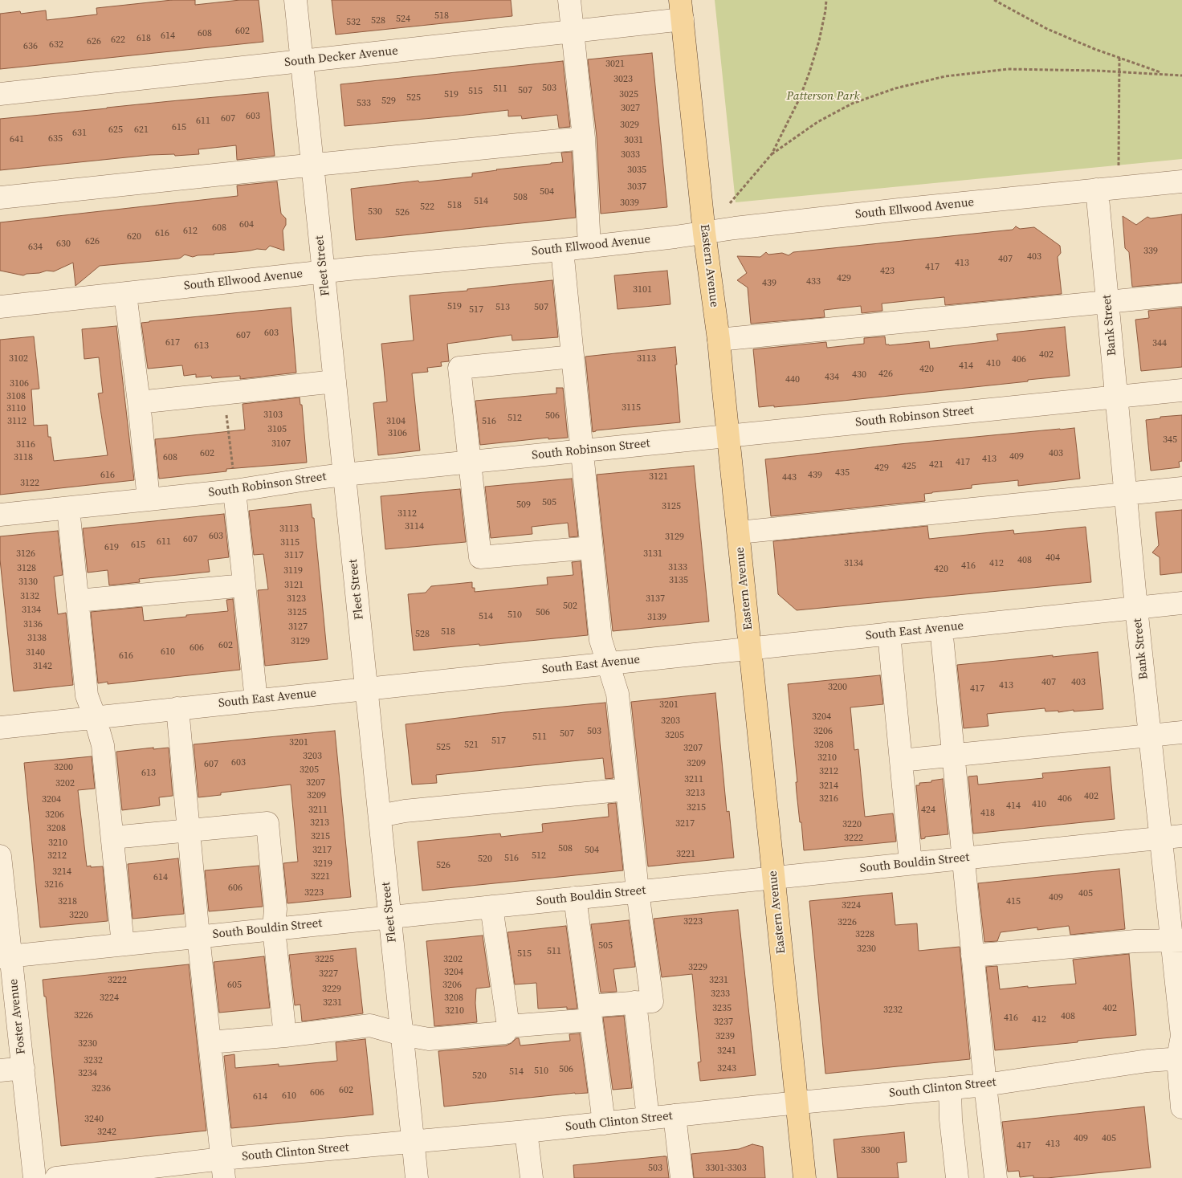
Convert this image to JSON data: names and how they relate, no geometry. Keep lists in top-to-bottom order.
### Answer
{
  "streets": {
    "main road": ["Eastern Avenue"],
    "street": [
      "South Decker Avenue",
      "South Ellwood Avenue",
      "Fleet Street",
      "Bank Street",
      "South Robinson Street",
      "South East Avenue",
      "South Bouldin Street",
      "Foster Avenue",
      "South Clinton Street"
    ]
  },
  "crossings": [
    ["South Decker Avenue", "Fleet Street"],
    ["South Decker Avenue", "Eastern Avenue"],
    ["South Ellwood Avenue", "Fleet Street"],
    ["South Ellwood Avenue", "Eastern Avenue"],
    ["South Ellwood Avenue", "Bank Street"],
    ["Fleet Street", "South Robinson Street"],
    ["Fleet Street", "South East Avenue"],
    ["Fleet Street", "South Bouldin Street"],
    ["Fleet Street", "South Clinton Street"],
    ["Eastern Avenue", "South Robinson Street"],
    ["Eastern Avenue", "South East Avenue"],
    ["Eastern Avenue", "South Bouldin Street"],
    ["Eastern Avenue", "South Clinton Street"],
    ["Bank Street", "South Robinson Street"],
    ["Bank Street", "South East Avenue"],
    ["Bank Street", "South Bouldin Street"],
    ["Bank Street", "South Clinton Street"],
    ["South Bouldin Street", "Foster Avenue"]
  ],
  "parks": ["Patterson Park"],
  "house_numbers": [
    "518",
    "524",
    "528",
    "532",
    "602",
    "608",
    "614",
    "618",
    "622",
    "626",
    "632",
    "636",
    "3021",
    "3023",
    "503",
    "511",
    "507",
    "515",
    "519",
    "3025",
    "525",
    "529",
    "533",
    "3027",
    "603",
    "607",
    "611",
    "3029",
    "615",
    "625",
    "621",
    "631",
    "635",
    "641",
    "3031",
    "3033",
    "3035",
    "3037",
    "504",
    "508",
    "514",
    "3039",
    "518",
    "522",
    "530",
    "526",
    "604",
    "608",
    "612",
    "616",
    "620",
    "626",
    "630",
    "634",
    "339",
    "403",
    "407",
    "413",
    "417",
    "423",
    "429",
    "433",
    "439",
    "3101",
    "519",
    "513",
    "507",
    "517",
    "603",
    "607",
    "617",
    "344",
    "613",
    "402",
    "3102",
    "3113",
    "406",
    "410",
    "414",
    "420",
    "426",
    "430",
    "434",
    "440",
    "3106",
    "3108",
    "3115",
    "3110",
    "3103",
    "506",
    "512",
    "3112",
    "3104",
    "516",
    "3105",
    "3106",
    "345",
    "3107",
    "3116",
    "602",
    "403",
    "409",
    "3118",
    "608",
    "413",
    "417",
    "421",
    "425",
    "429",
    "435",
    "616",
    "439",
    "3121",
    "443",
    "3122",
    "505",
    "509",
    "3125",
    "3112",
    "3114",
    "3113",
    "603",
    "3129",
    "607",
    "611",
    "3115",
    "615",
    "619",
    "3126",
    "3131",
    "3117",
    "404",
    "408",
    "3134",
    "412",
    "416",
    "3133",
    "3128",
    "420",
    "3119",
    "3135",
    "3130",
    "3121",
    "3132",
    "3123",
    "3137",
    "502",
    "3134",
    "3125",
    "506",
    "510",
    "514",
    "3139",
    "3136",
    "3127",
    "518",
    "528",
    "3138",
    "3129",
    "602",
    "606",
    "610",
    "3140",
    "616",
    "3142",
    "407",
    "403",
    "413",
    "3200",
    "417",
    "3201",
    "3204",
    "3203",
    "503",
    "3206",
    "507",
    "3205",
    "511",
    "517",
    "3201",
    "521",
    "3208",
    "525",
    "3207",
    "3203",
    "3210",
    "603",
    "3209",
    "607",
    "3200",
    "3205",
    "3212",
    "613",
    "3211",
    "3207",
    "3202",
    "3214",
    "3213",
    "3209",
    "402",
    "3216",
    "406",
    "3204",
    "410",
    "414",
    "3215",
    "3211",
    "424",
    "418",
    "3206",
    "3213",
    "3217",
    "3220",
    "3208",
    "3215",
    "3222",
    "3210",
    "508",
    "3217",
    "504",
    "3221",
    "3212",
    "512",
    "516",
    "520",
    "3219",
    "526",
    "3214",
    "3221",
    "614",
    "3216",
    "606",
    "3223",
    "405",
    "409",
    "3218",
    "415",
    "3224",
    "3220",
    "3223",
    "3226",
    "3228",
    "505",
    "3230",
    "511",
    "515",
    "3225",
    "3202",
    "3229",
    "3204",
    "3227",
    "3222",
    "3231",
    "605",
    "3206",
    "3229",
    "3233",
    "3224",
    "3208",
    "3231",
    "3235",
    "402",
    "3232",
    "3210",
    "3226",
    "408",
    "416",
    "412",
    "3237",
    "3239",
    "3230",
    "3241",
    "3232",
    "3243",
    "506",
    "510",
    "514",
    "3234",
    "520",
    "3236",
    "602",
    "606",
    "610",
    "614",
    "3240",
    "3242",
    "409",
    "405",
    "413",
    "417",
    "3300",
    "503",
    "3301-3303"
  ]
}
